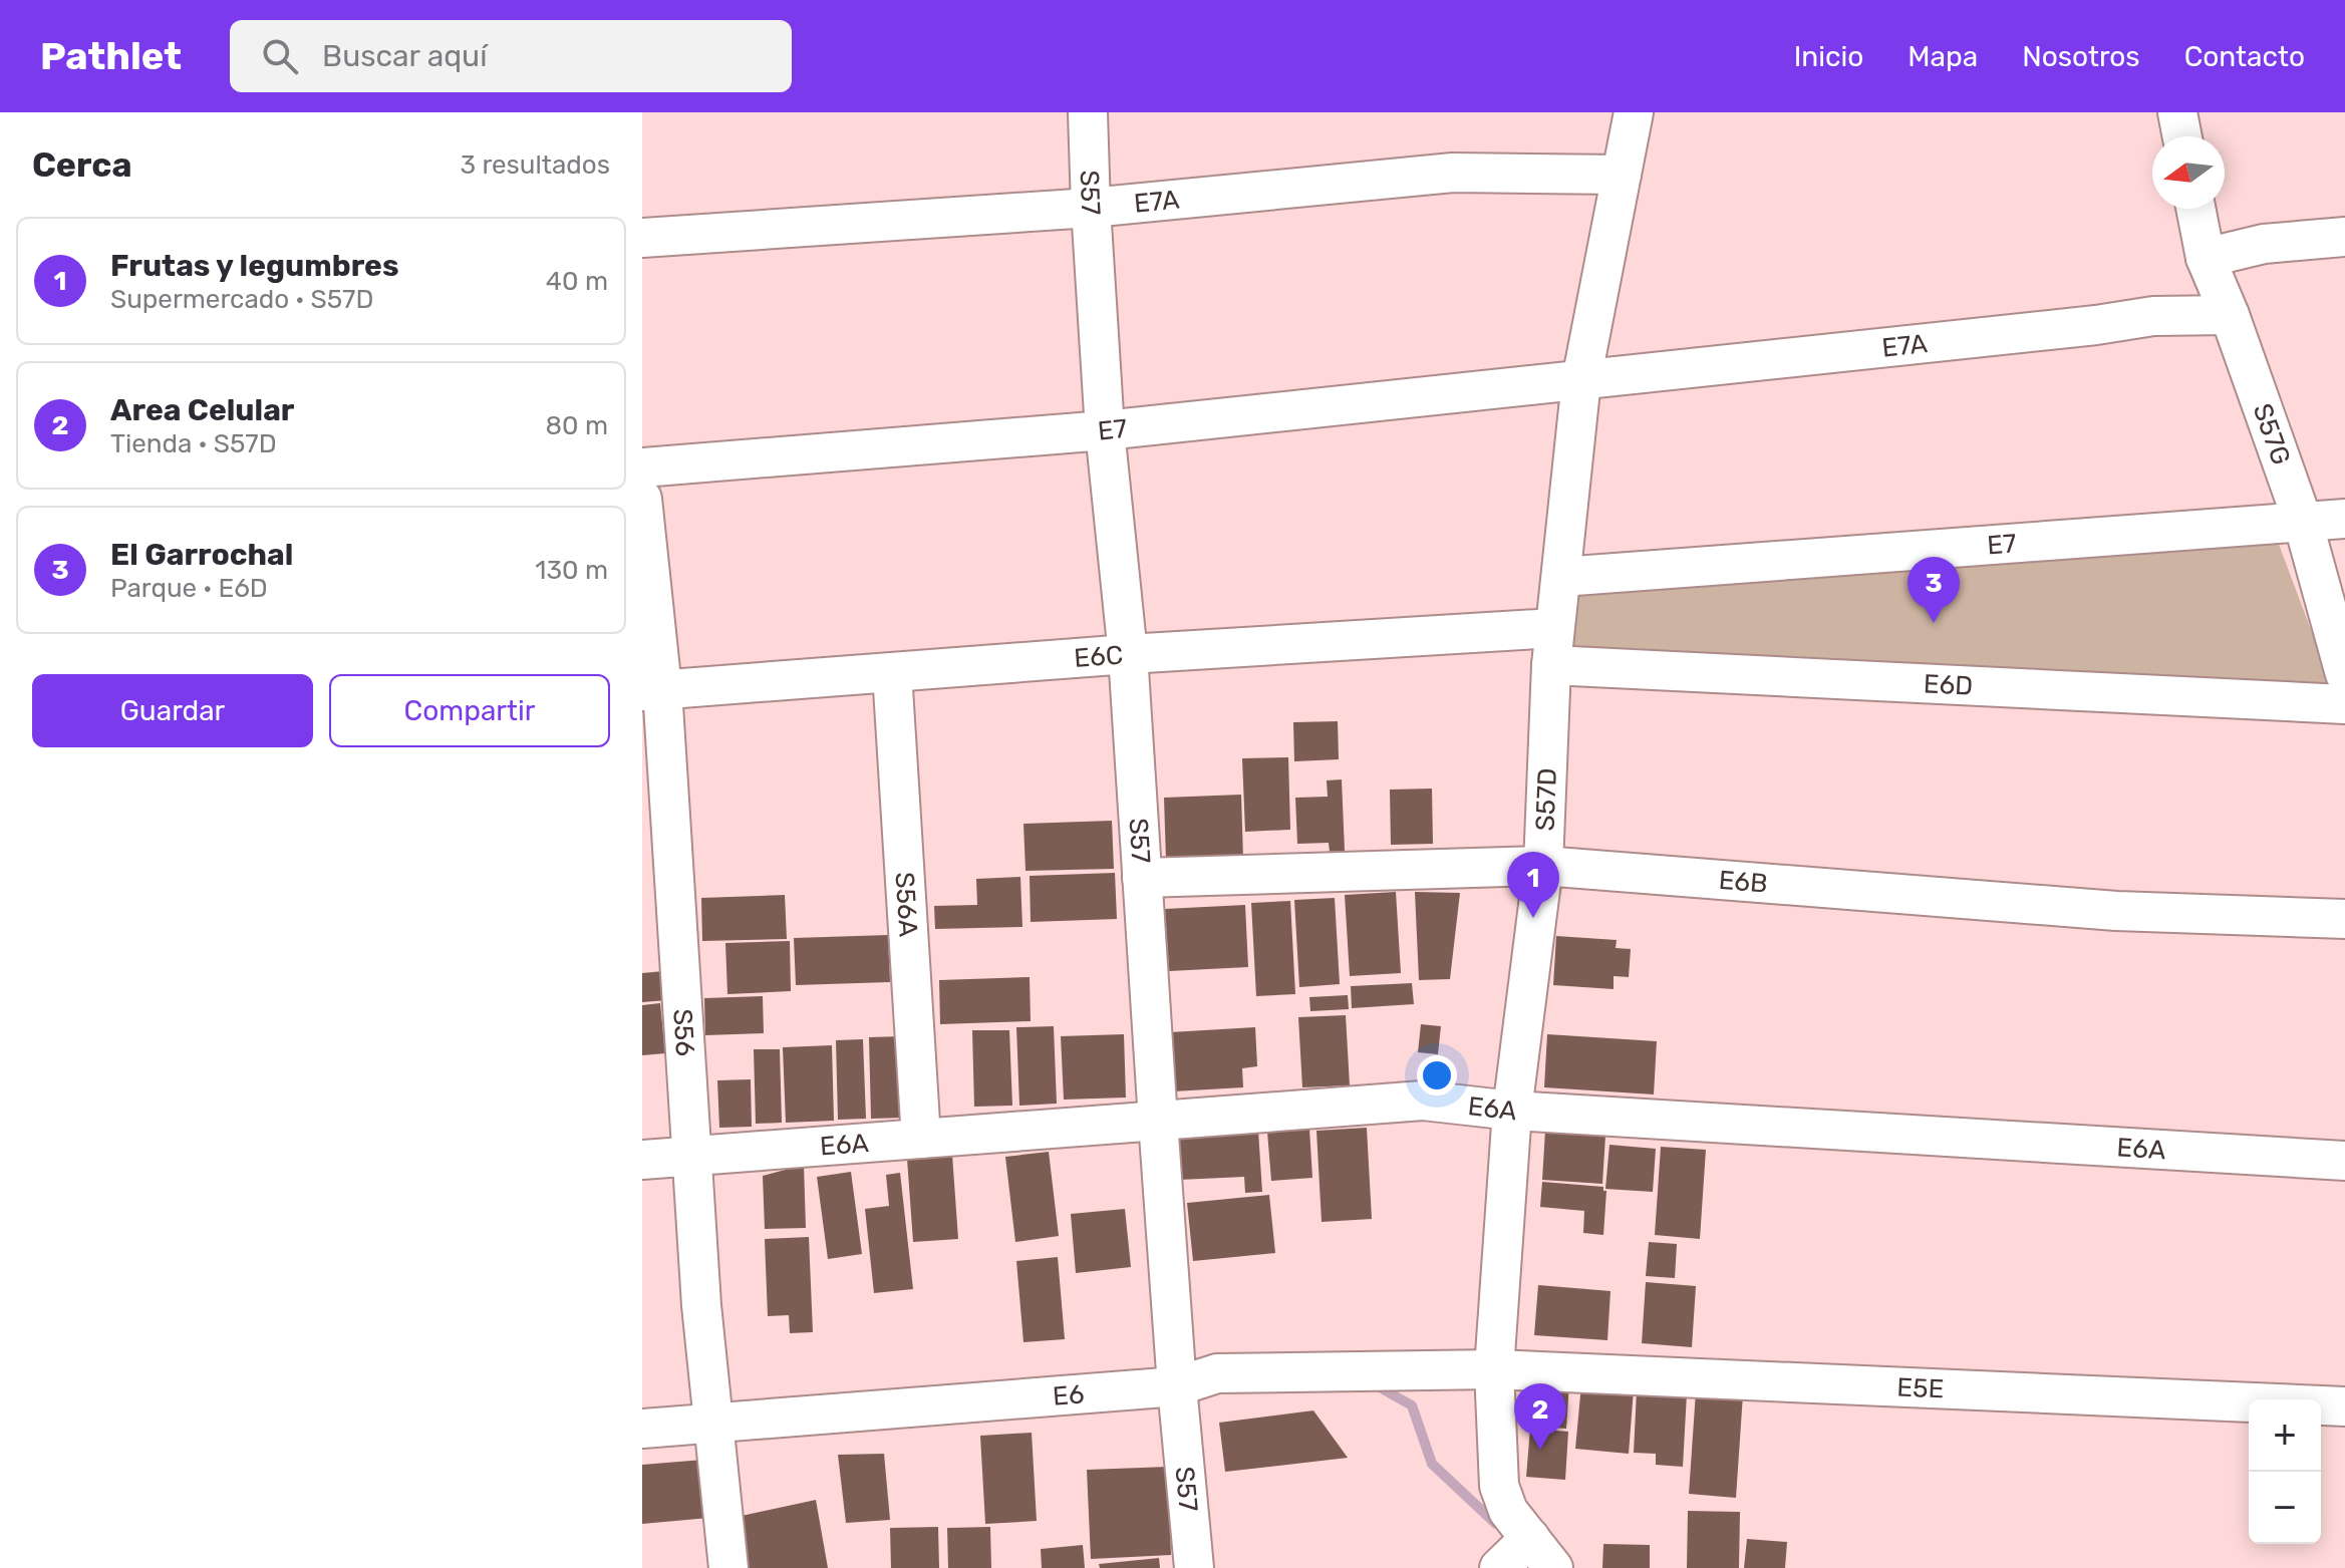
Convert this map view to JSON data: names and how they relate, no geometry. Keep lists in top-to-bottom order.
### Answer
{
  "streets": {
    "street": [
      "S57",
      "E7A",
      "E7",
      "S57G",
      "E6C",
      "E6D",
      "S57D",
      "E6B",
      "S56A",
      "S56",
      "E6A",
      "E5E",
      "E6"
    ]
  },
  "crossings": [
    ["S57", "E7A"],
    ["S57", "E7"],
    ["S57", "E6C"],
    ["S57", "E6B"],
    ["S57", "E6A"],
    ["S57", "E6"],
    ["E7A", "E7"],
    ["E7A", "S57G"],
    ["E7A", "S57D"],
    ["E7", "S57G"],
    ["E7", "S57D"],
    ["E6C", "S57D"],
    ["E6C", "S56A"],
    ["E6C", "S56"],
    ["E6D", "S57D"],
    ["S57D", "E6B"],
    ["S57D", "E6A"],
    ["S57D", "E5E"],
    ["S57D", "E6"],
    ["S56A", "E6A"],
    ["S56", "E6A"],
    ["S56", "E6"],
    ["E5E", "E6"]
  ],
  "north": "left",
  "page": {
    "header": "Pathlet",
    "search": "Buscar aquí",
    "nav": [
      "Inicio",
      "Mapa",
      "Nosotros",
      "Contacto"
    ],
    "heading": ["Cerca", "3 resultados"],
    "list": [
      {
        "mark": "1",
        "name": "Frutas y legumbres",
        "note": "Supermercado · S57D",
        "value": "40 m"
      },
      {
        "mark": "2",
        "name": "Area Celular",
        "note": "Tienda · S57D",
        "value": "80 m"
      },
      {
        "mark": "3",
        "name": "El Garrochal",
        "note": "Parque · E6D",
        "value": "130 m"
      }
    ],
    "pins": ["3", "1", "2"],
    "buttons": ["Guardar", "Compartir"],
    "map_buttons": ["+", "−"]
  }
}
